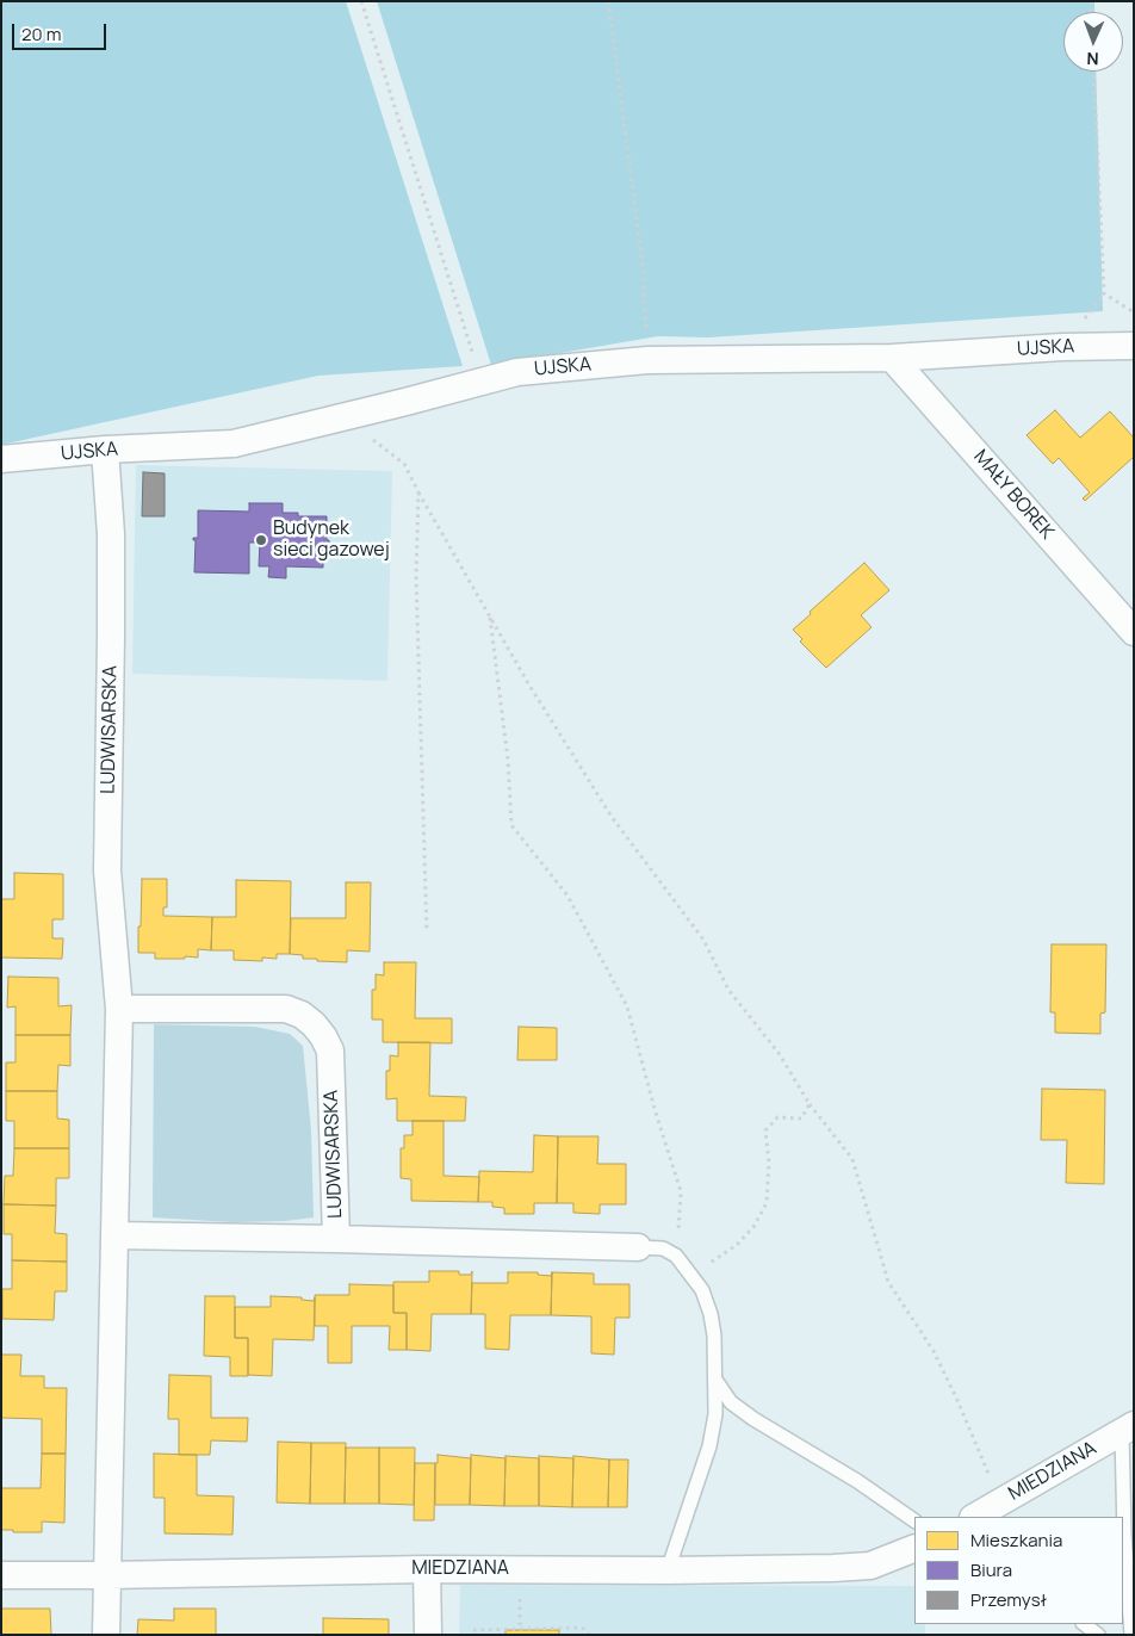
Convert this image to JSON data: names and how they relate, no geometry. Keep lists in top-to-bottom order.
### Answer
{
  "streets": {
    "street": [
      "UJSKA",
      "MAŁY BOREK",
      "LUDWISARSKA",
      "MIEDZIANA"
    ]
  },
  "crossings": [
    ["UJSKA", "MAŁY BOREK"],
    ["UJSKA", "LUDWISARSKA"],
    ["LUDWISARSKA", "MIEDZIANA"]
  ],
  "places": ["Budynek sieci gazowej"],
  "legend": ["Mieszkania", "Biura", "Przemysł"],
  "scale_bar": "20 m",
  "north": "bottom"
}
